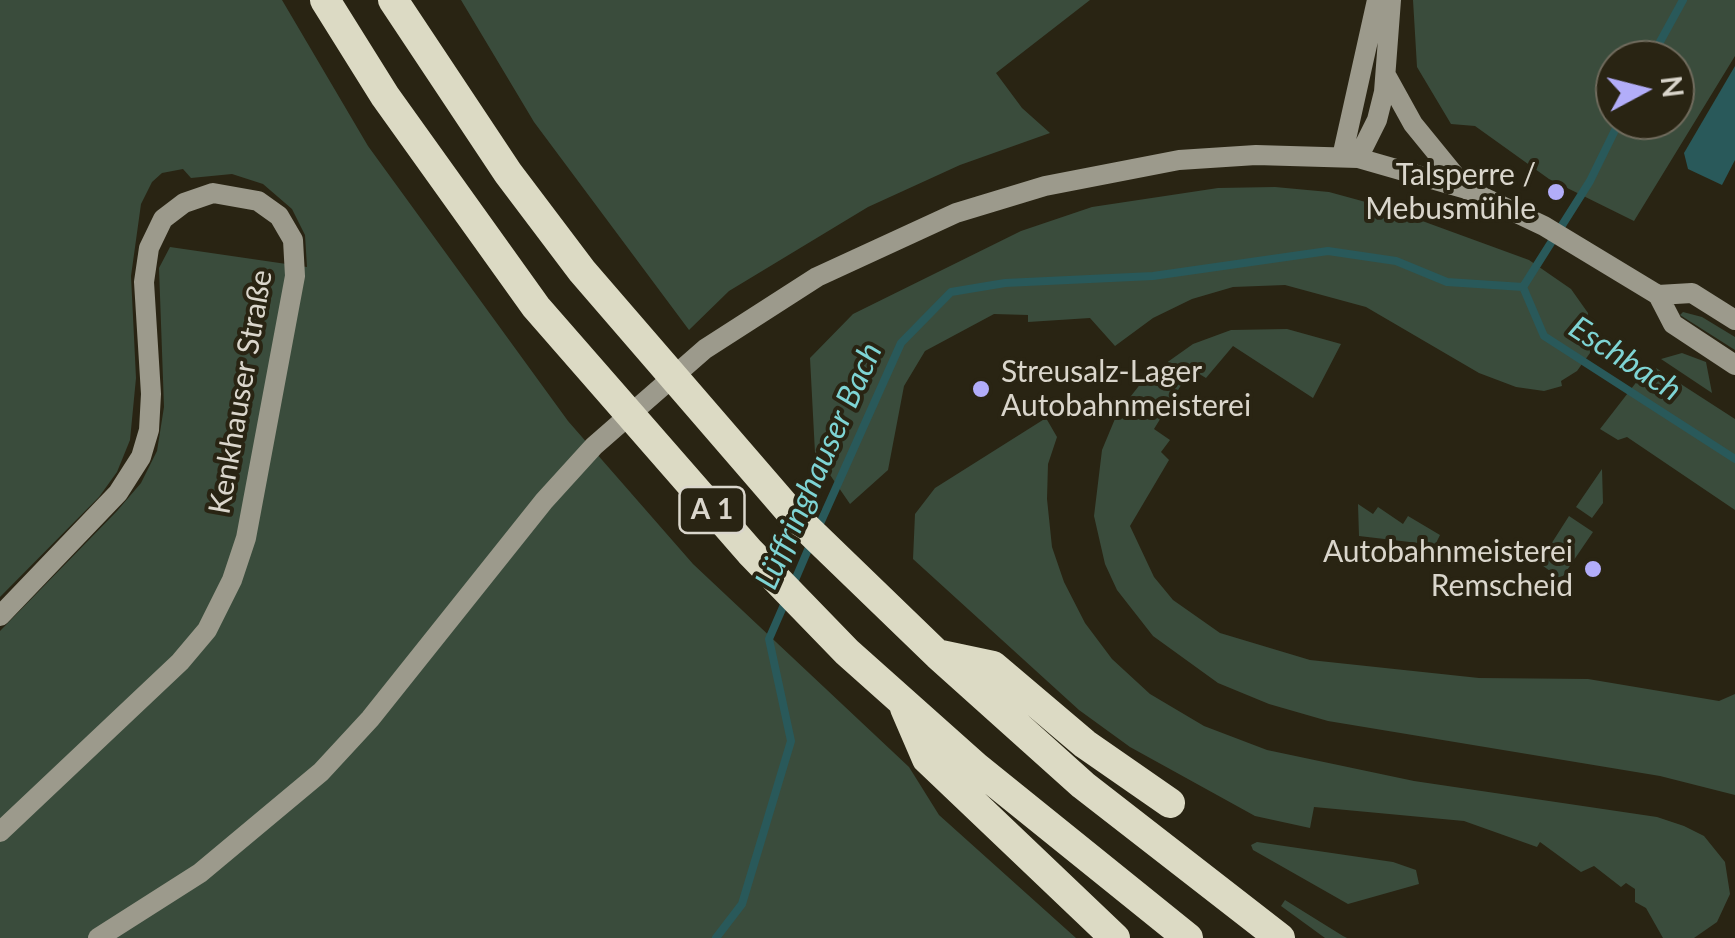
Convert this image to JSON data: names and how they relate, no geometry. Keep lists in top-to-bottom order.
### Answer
{
  "streets": {
    "highway": ["A 1"],
    "main road": ["Kenkhauser Straße"]
  },
  "water": ["Eschbach", "Lüffringhauser Bach"],
  "places": ["Talsperre / Mebusmühle", "Streusalz-Lager Autobahnmeisterei", "Autobahnmeisterei Remscheid"],
  "north": "right"
}
